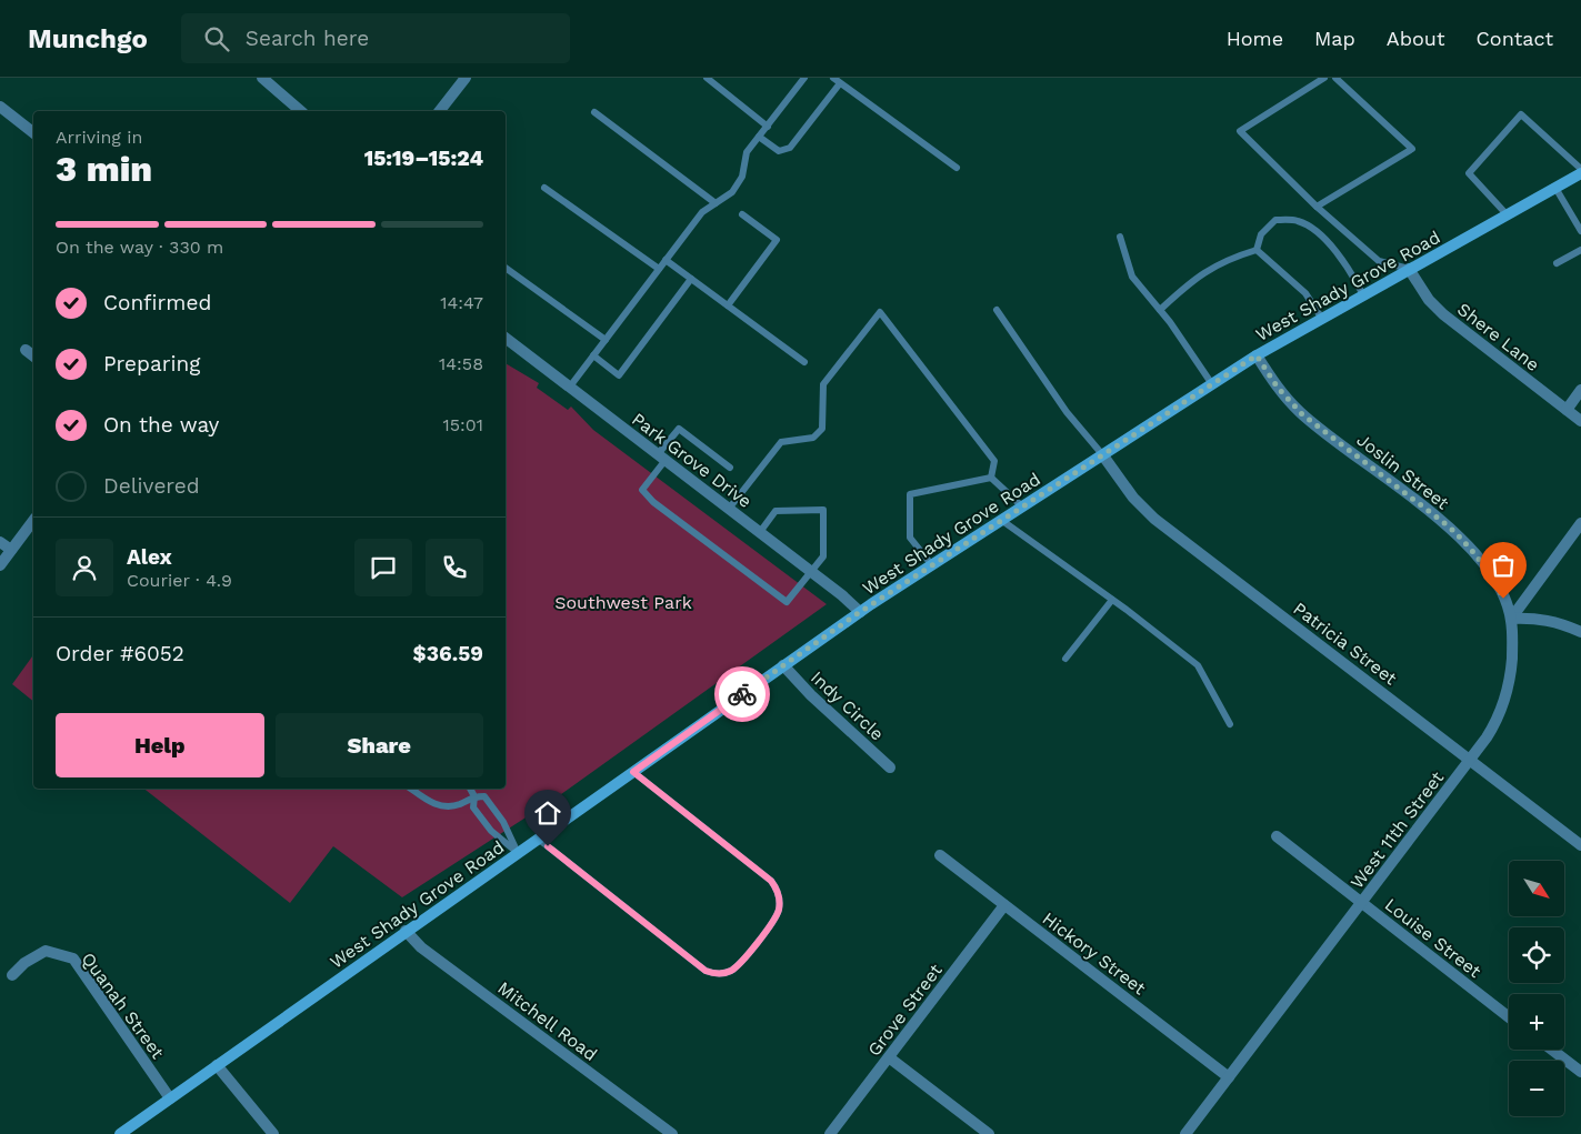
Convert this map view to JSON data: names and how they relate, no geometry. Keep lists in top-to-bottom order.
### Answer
{
  "streets": {
    "main road": ["West Shady Grove Road"],
    "street": [
      "Shere Lane",
      "Park Grove Drive",
      "Joslin Street",
      "Patricia Street",
      "Indy Circle",
      "West 11th Street",
      "Louise Street",
      "Hickory Street",
      "Quanah Street",
      "Grove Street",
      "Mitchell Road"
    ]
  },
  "crossings": [
    ["West Shady Grove Road", "Shere Lane"],
    ["West Shady Grove Road", "Park Grove Drive"],
    ["West Shady Grove Road", "Joslin Street"],
    ["West Shady Grove Road", "Patricia Street"],
    ["West Shady Grove Road", "Indy Circle"],
    ["West Shady Grove Road", "Quanah Street"],
    ["West Shady Grove Road", "Mitchell Road"],
    ["Joslin Street", "West 11th Street"],
    ["Patricia Street", "West 11th Street"],
    ["West 11th Street", "Louise Street"],
    ["West 11th Street", "Hickory Street"],
    ["Hickory Street", "Grove Street"]
  ],
  "parks": ["Southwest Park"],
  "north": "bottom right",
  "page": {
    "header": "Munchgo",
    "search": "Search here",
    "nav": [
      "Home",
      "Map",
      "About",
      "Contact"
    ],
    "heading": ["3 min", "Arriving in", "15:19–15:24"],
    "panel": [
      "Alex",
      "Courier · 4.9",
      "Order #6052",
      "$36.59"
    ],
    "bar": "On the way · 330 m",
    "list": [
      ["Confirmed", "14:47"],
      ["Preparing", "14:58"],
      ["On the way", "15:01"],
      "Delivered"
    ],
    "buttons": ["Help", "Share"],
    "map_buttons": ["+", "−"]
  }
}
